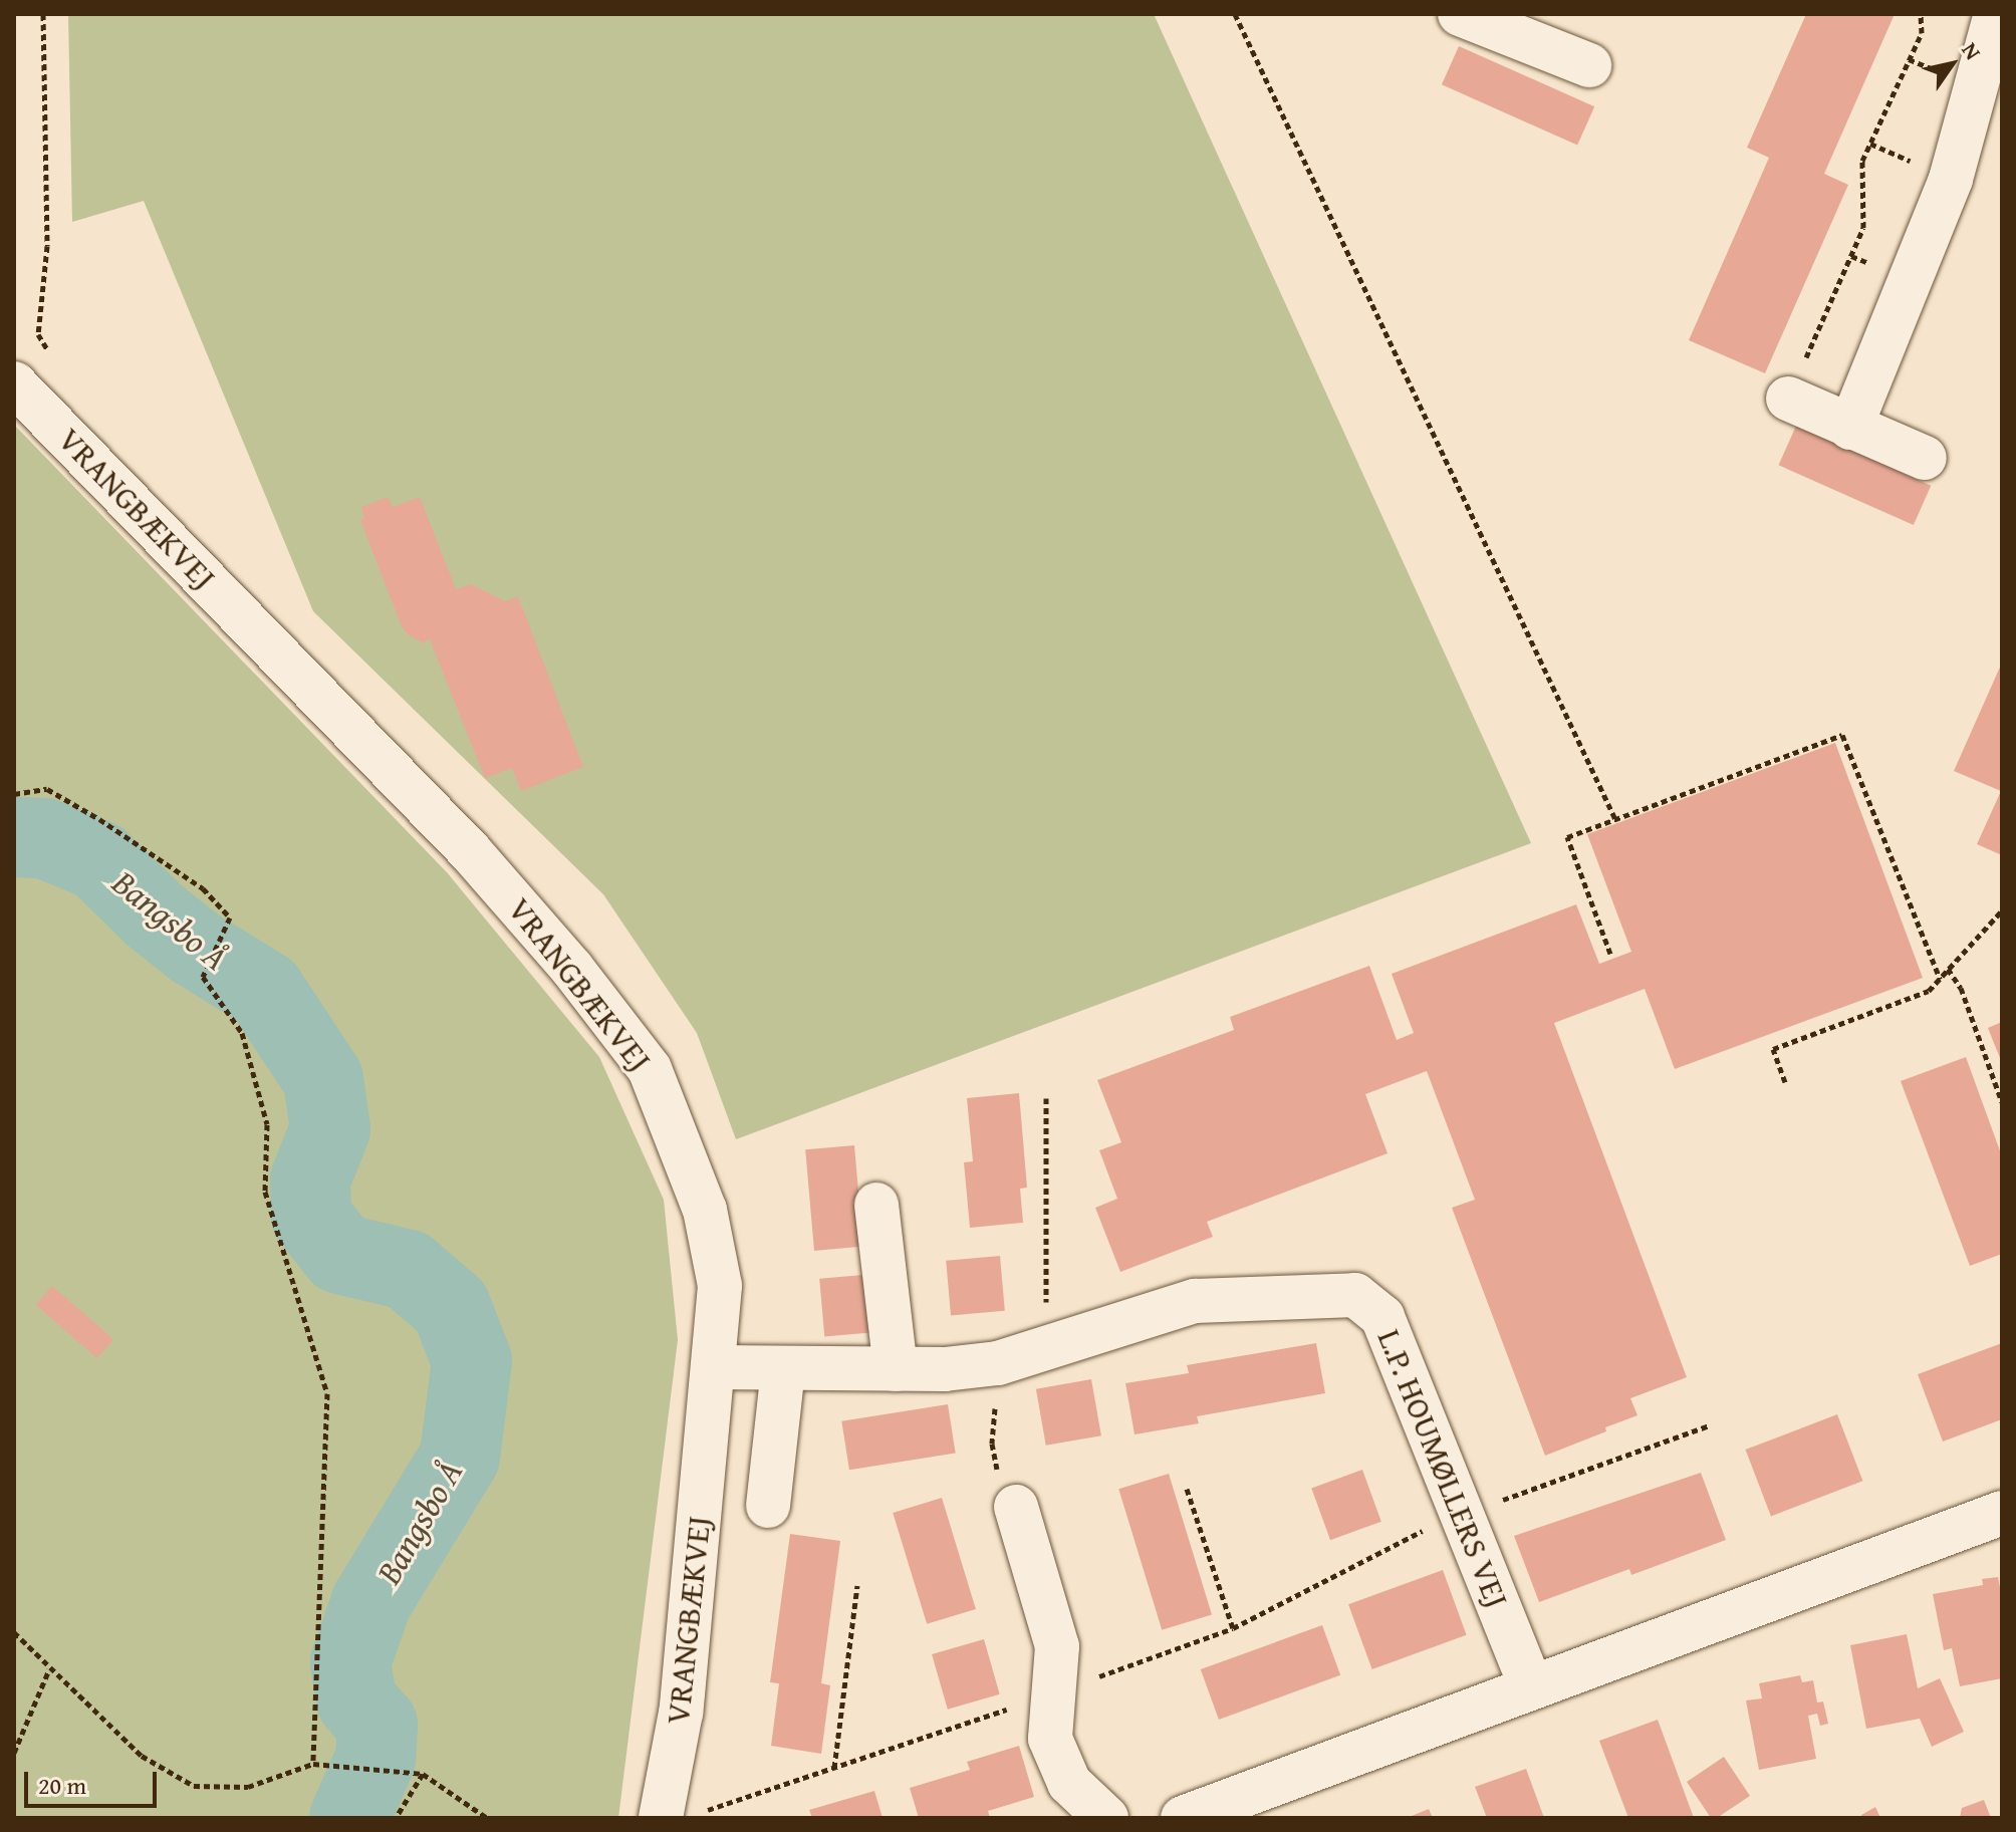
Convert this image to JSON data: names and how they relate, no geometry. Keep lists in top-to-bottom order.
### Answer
{
  "streets": {
    "street": ["VRANGBÆKVEJ", "L.P. HOUMØLLERS VEJ"]
  },
  "crossings": [
    ["VRANGBÆKVEJ", "L.P. HOUMØLLERS VEJ"]
  ],
  "water": ["Bangsbo Å"],
  "scale_bar": "20 m",
  "north": "top right"
}
